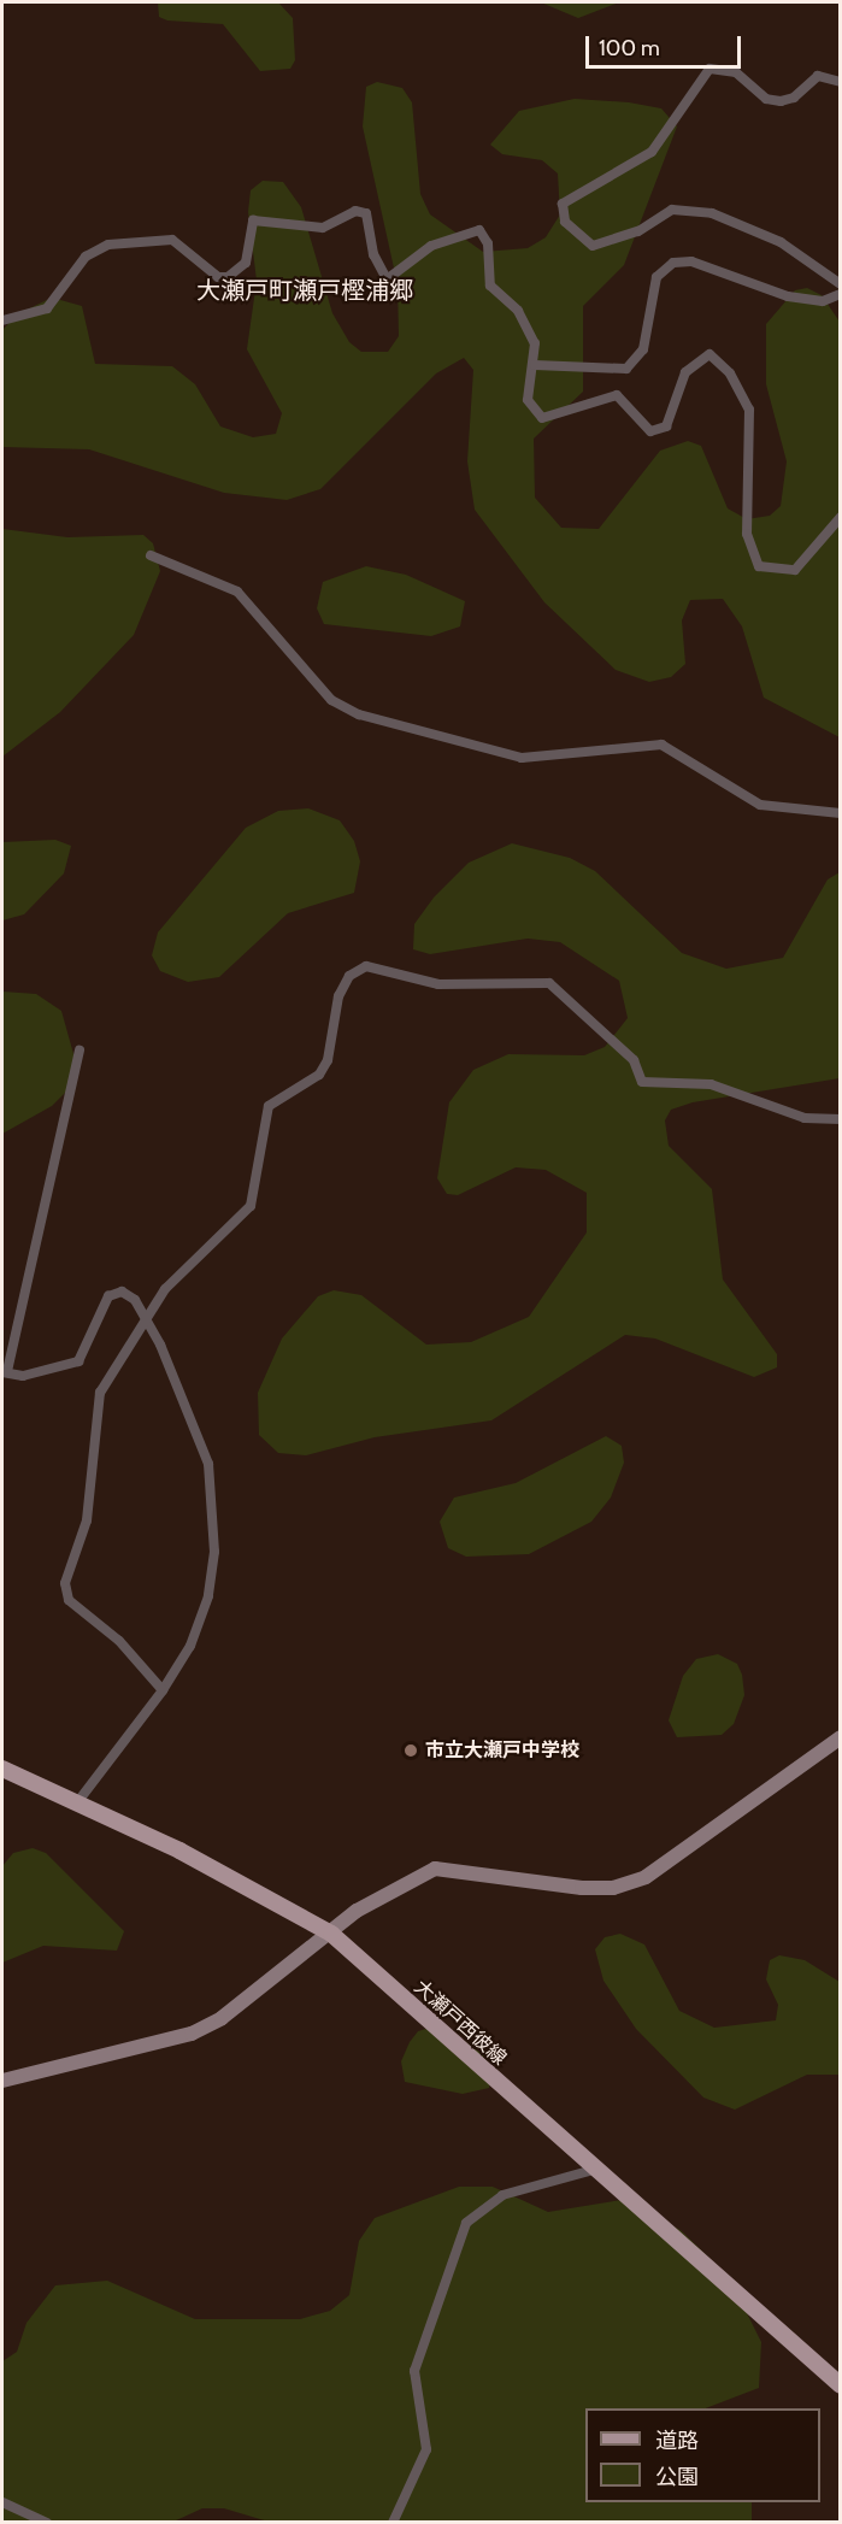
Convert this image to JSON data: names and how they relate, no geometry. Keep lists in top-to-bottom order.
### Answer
{
  "streets": {
    "main road": ["大瀬戸西彼線"]
  },
  "districts": ["大瀬戸町瀬戸樫浦郷"],
  "places": ["市立大瀬戸中学校"],
  "legend": ["道路", "公園"],
  "scale_bar": "100 m"
}
